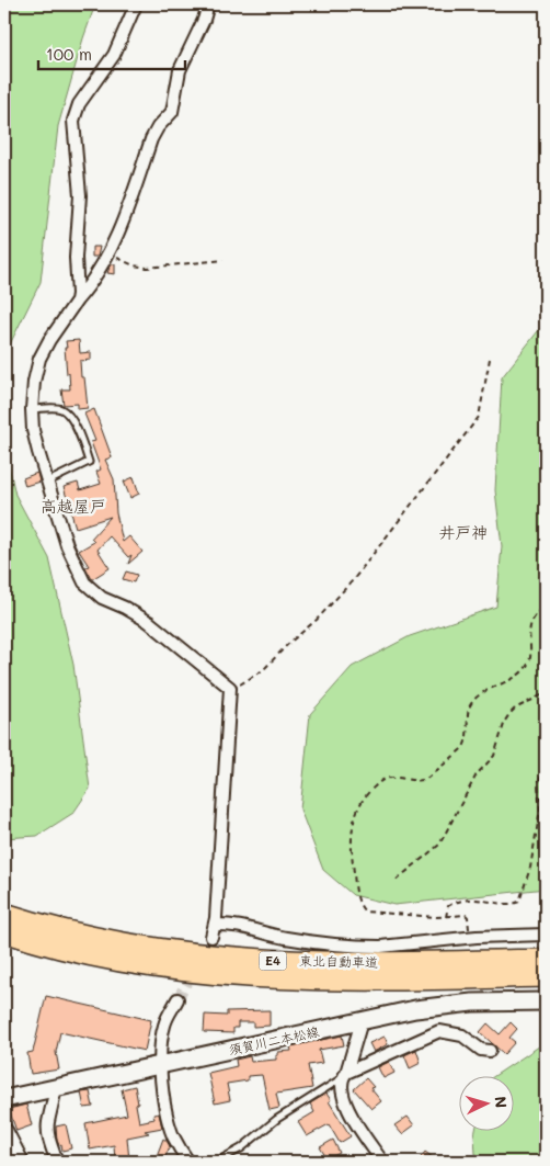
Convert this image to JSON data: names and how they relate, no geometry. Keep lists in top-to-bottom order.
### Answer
{
  "streets": {
    "highway": ["E4", "東北自動車道"],
    "main road": ["須賀川二本松線"]
  },
  "districts": ["高越屋戸", "井戸神"],
  "scale_bar": "100 m",
  "north": "right"
}
